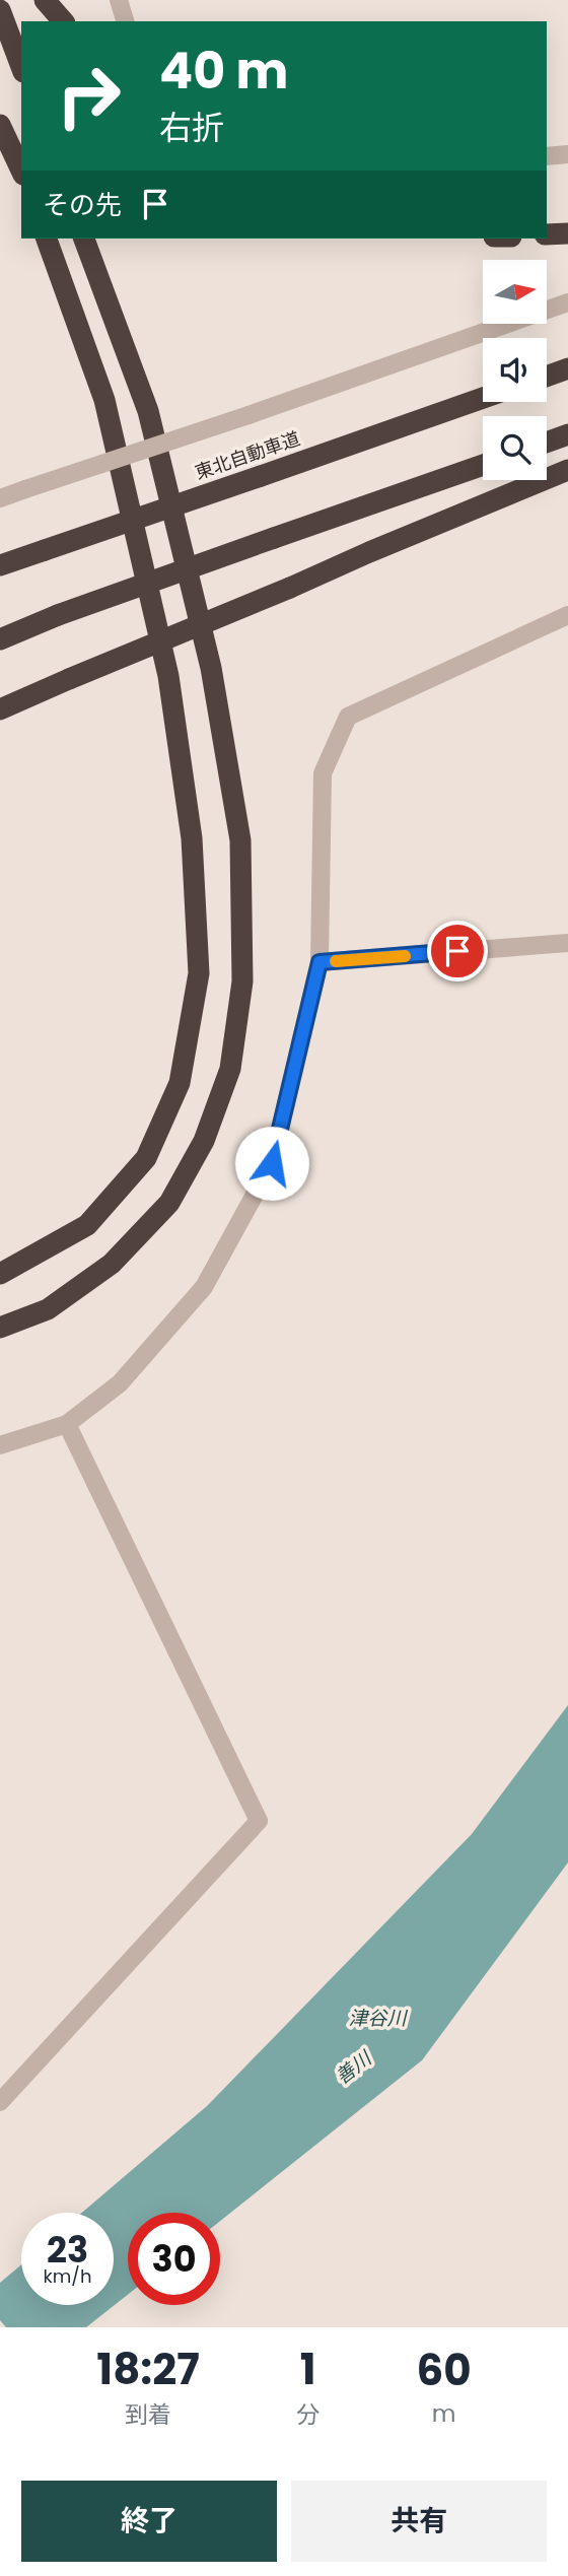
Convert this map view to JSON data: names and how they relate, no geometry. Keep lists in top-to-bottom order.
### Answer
{
  "streets": {
    "highway": ["東北自動車道"]
  },
  "water": ["津谷川", "善川"],
  "north": "right",
  "page": {
    "turn": ["40 m", "右折"],
    "then": "その先",
    "speed": "23 km/h",
    "limit": "30",
    "eta": [
      "18:27",
      "到着",
      "1",
      "分",
      "60",
      "m"
    ],
    "buttons": ["終了", "共有"]
  }
}
